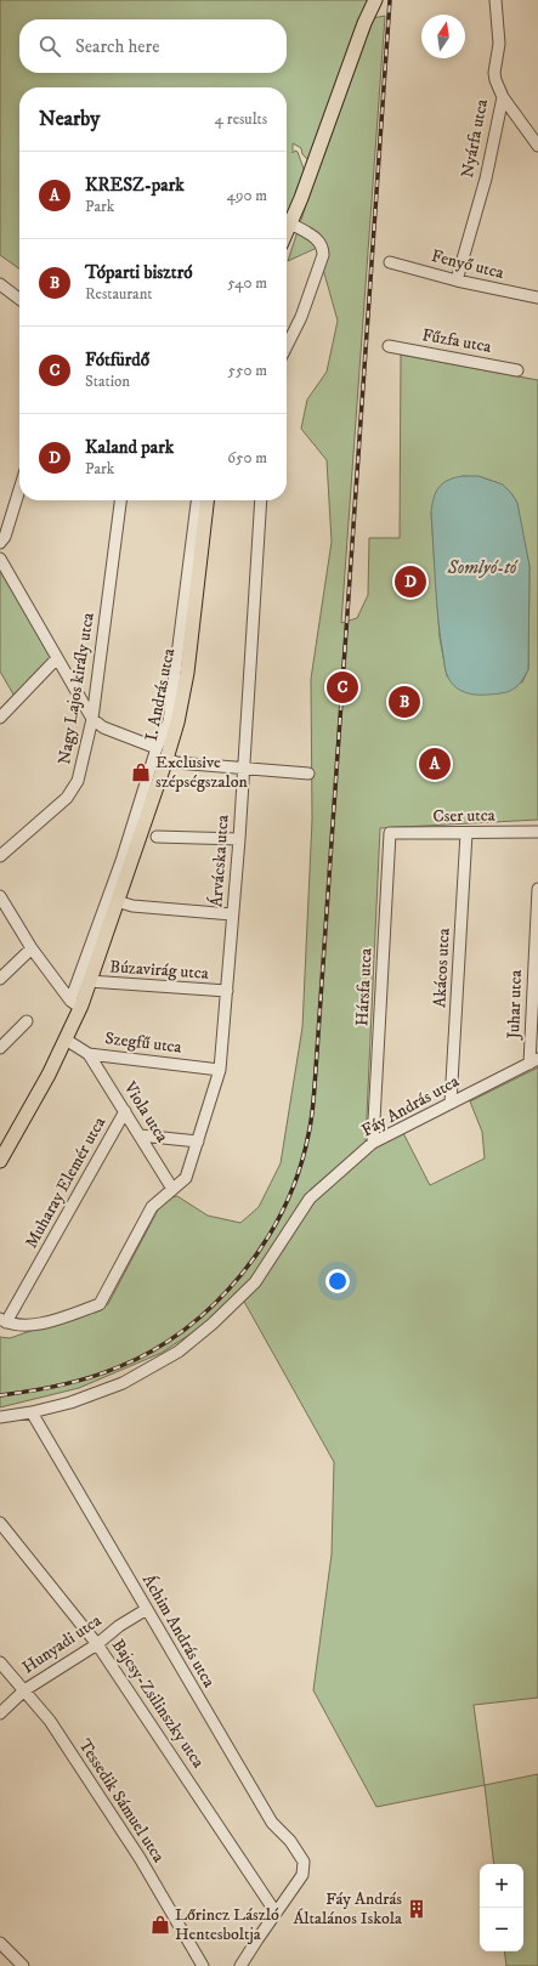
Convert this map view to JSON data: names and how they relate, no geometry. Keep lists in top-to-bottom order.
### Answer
{
  "streets": {
    "main road": ["I. András utca"],
    "street": [
      "Nyárfa utca",
      "Fenyő utca",
      "Fűzfa utca",
      "Nagy Lajos király utca",
      "Cser utca",
      "Árvácska utca",
      "Akácos utca",
      "Búzavirág utca",
      "Hársfa utca",
      "Juhar utca",
      "Szegfű utca",
      "Fáy András utca",
      "Viola utca",
      "Muharay Elemér utca",
      "Áchim András utca",
      "Hunyadi utca",
      "Bajcsy-Zsilinszky utca",
      "Tessedik Sámuel utca"
    ]
  },
  "crossings": [
    ["Nyárfa utca", "Fenyő utca"],
    ["I. András utca", "Búzavirág utca"],
    ["Cser utca", "Akácos utca"],
    ["Cser utca", "Hársfa utca"],
    ["Árvácska utca", "Búzavirág utca"],
    ["Árvácska utca", "Szegfű utca"],
    ["Árvácska utca", "Viola utca"],
    ["Árvácska utca", "Muharay Elemér utca"],
    ["Akácos utca", "Fáy András utca"],
    ["Hársfa utca", "Fáy András utca"],
    ["Juhar utca", "Fáy András utca"],
    ["Szegfű utca", "Viola utca"],
    ["Fáy András utca", "Áchim András utca"],
    ["Viola utca", "Muharay Elemér utca"],
    ["Áchim András utca", "Hunyadi utca"],
    ["Áchim András utca", "Bajcsy-Zsilinszky utca"],
    ["Hunyadi utca", "Bajcsy-Zsilinszky utca"],
    ["Hunyadi utca", "Tessedik Sámuel utca"]
  ],
  "water": ["Somlyó-tó"],
  "places": {
    "shop": ["Exclusive szépségszalon", "Lőrincz László Hentesboltja"],
    "building": ["Fáy András Általános Iskola"]
  },
  "north": "top",
  "page": {
    "search": "Search here",
    "heading": ["Nearby", "4 results"],
    "list": [
      {
        "mark": "A",
        "name": "KRESZ-park",
        "note": "Park",
        "value": "490 m"
      },
      {
        "mark": "B",
        "name": "Tóparti bisztró",
        "note": "Restaurant",
        "value": "540 m"
      },
      {
        "mark": "C",
        "name": "Fótfürdő",
        "note": "Station",
        "value": "550 m"
      },
      {
        "mark": "D",
        "name": "Kaland park",
        "note": "Park",
        "value": "650 m"
      }
    ],
    "pins": [
      "D",
      "C",
      "B",
      "A"
    ],
    "map_buttons": ["+", "−"]
  }
}
